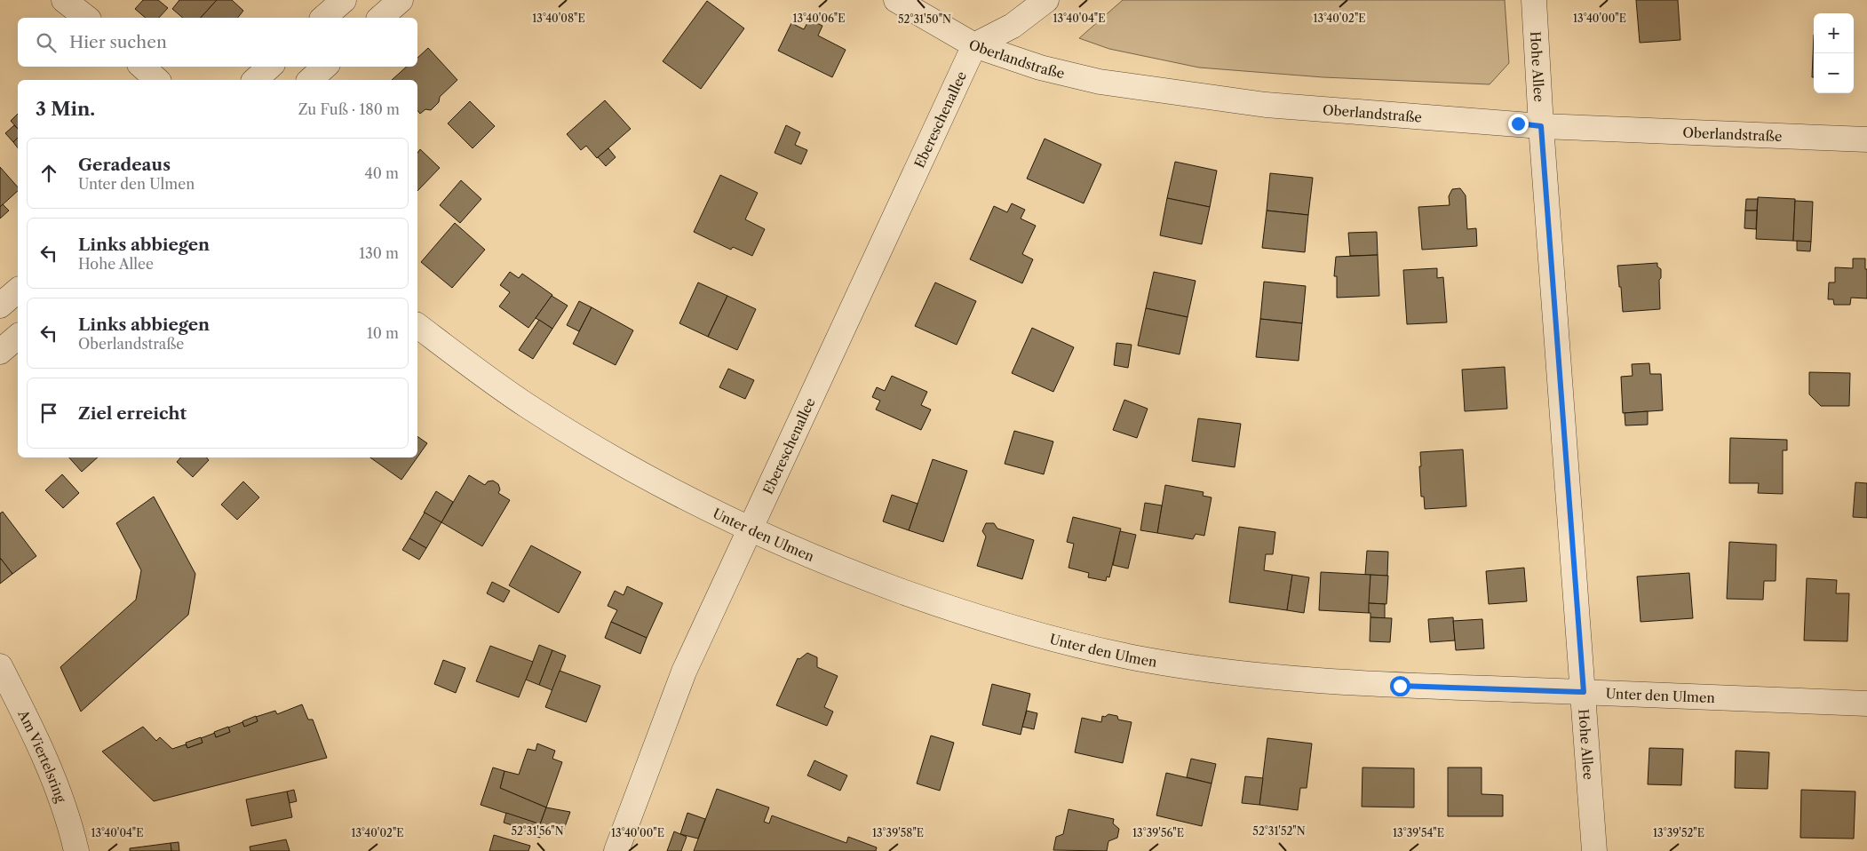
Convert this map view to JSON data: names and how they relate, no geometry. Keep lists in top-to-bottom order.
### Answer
{
  "streets": {
    "street": [
      "Oberlandstraße",
      "Hohe Allee",
      "Ebereschenallee",
      "Unter den Ulmen",
      "Am Viertelsring"
    ]
  },
  "crossings": [
    ["Oberlandstraße", "Hohe Allee"],
    ["Oberlandstraße", "Ebereschenallee"],
    ["Hohe Allee", "Unter den Ulmen"],
    ["Ebereschenallee", "Unter den Ulmen"]
  ],
  "page": {
    "map_buttons": ["+", "−"],
    "search": "Hier suchen",
    "heading": ["3 Min.", "Zu Fuß · 180 m"],
    "list": [
      ["Geradeaus", "Unter den Ulmen", "40 m"],
      ["Links abbiegen", "Hohe Allee", "130 m"],
      ["Links abbiegen", "Oberlandstraße", "10 m"],
      "Ziel erreicht"
    ]
  },
  "coordinates": [
    "13°40'08\"E",
    "13°40'06\"E",
    "13°40'04\"E",
    "13°40'02\"E",
    "13°40'00\"E",
    "52°31'50\"N",
    "52°31'56\"N",
    "52°31'52\"N",
    "13°39'58\"E",
    "13°39'56\"E",
    "13°39'54\"E",
    "13°39'52\"E"
  ]
}
